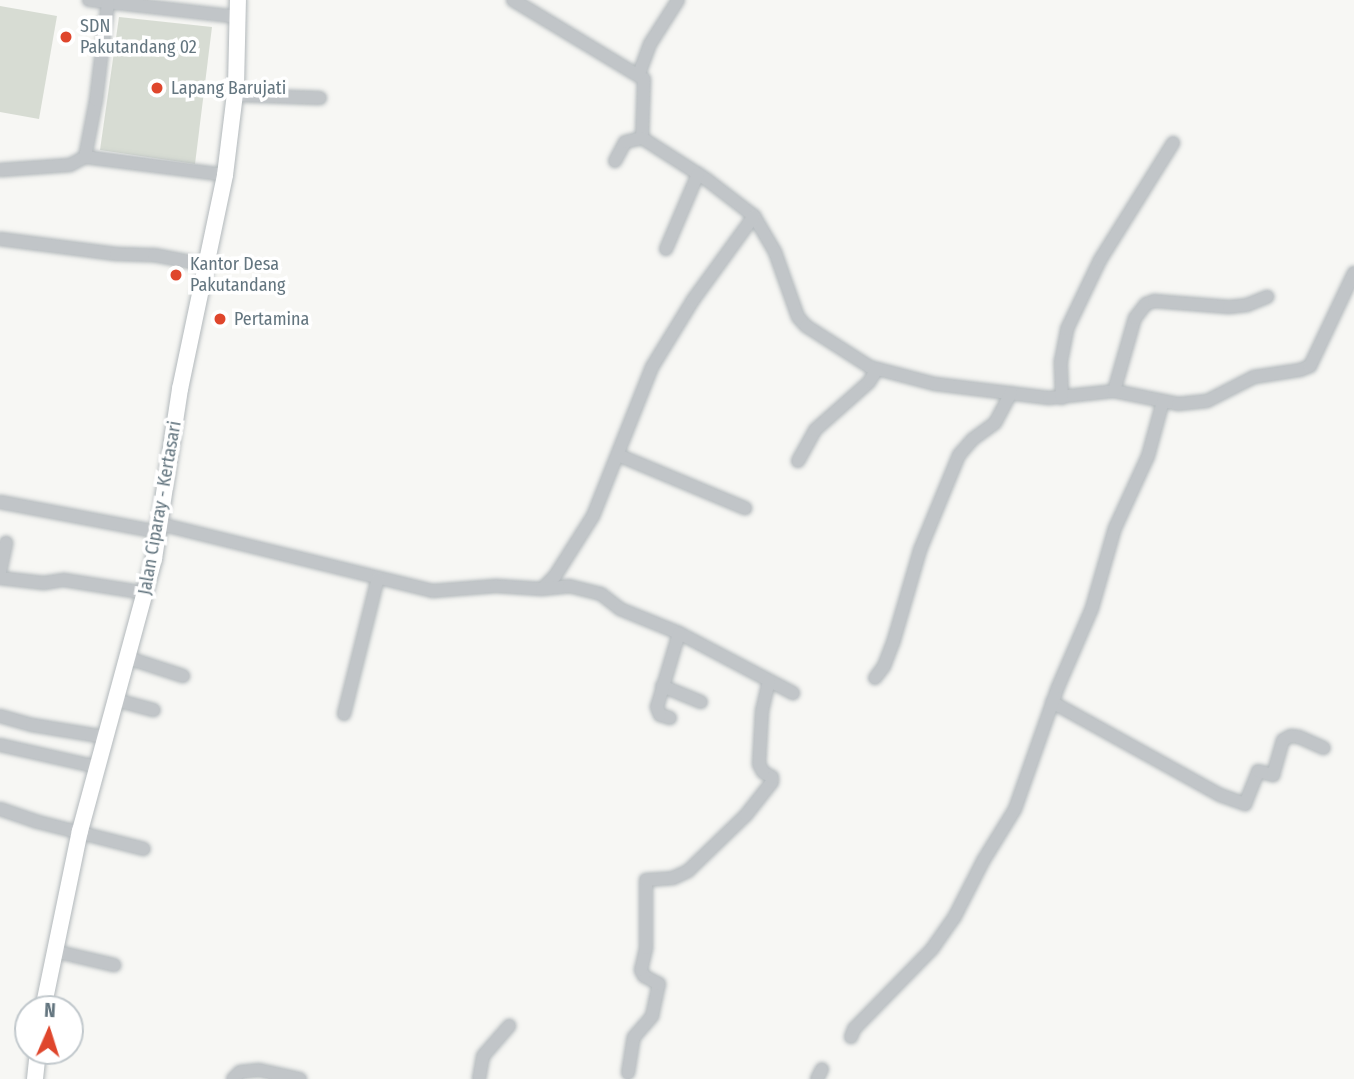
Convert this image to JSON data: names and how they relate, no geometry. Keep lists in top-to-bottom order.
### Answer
{
  "streets": {
    "main road": ["Jalan Ciparay - Kertasari"]
  },
  "places": [
    "SDN Pakutandang 02",
    "Lapang Barujati",
    "Kantor Desa Pakutandang",
    "Pertamina"
  ],
  "north": "top"
}
